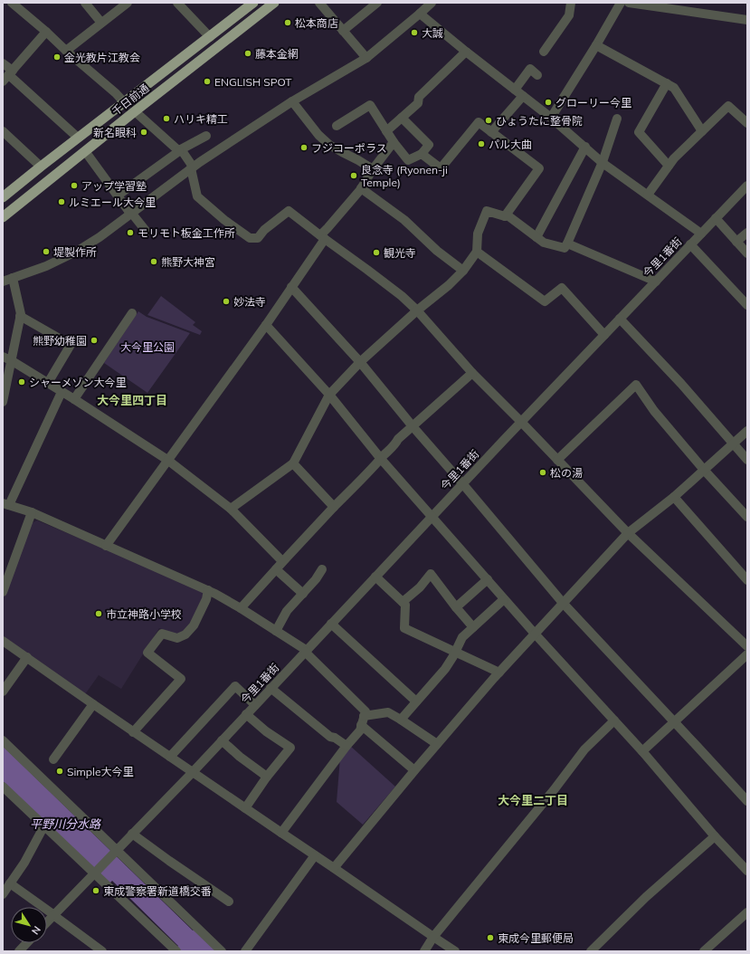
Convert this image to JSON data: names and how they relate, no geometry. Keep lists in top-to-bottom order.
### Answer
{
  "streets": {
    "highway": ["千日前通"],
    "street": ["今里1番街"]
  },
  "districts": ["大今里四丁目", "大今里二丁目"],
  "water": ["平野川分水路"],
  "parks": ["大今里公園"],
  "places": [
    "松本商店",
    "大誠",
    "藤本金網",
    "金光教片江教会",
    "ENGLISH SPOT",
    "グローリー今里",
    "ハリキ精工",
    "ひょうたに整骨院",
    "新名眼科",
    "パル大曲",
    "フジコーポラス",
    "良念寺 (Ryonen-ji Temple)",
    "アップ学習塾",
    "ルミエール大今里",
    "モリモト板金工作所",
    "堤製作所",
    "観光寺",
    "熊野大神宮",
    "妙法寺",
    "熊野幼稚園",
    "シャーメゾン大今里",
    "松の湯",
    "市立神路小学校",
    "Simple大今里",
    "東成警察署新道橋交番",
    "東成今里郵便局"
  ],
  "north": "bottom right"
}
